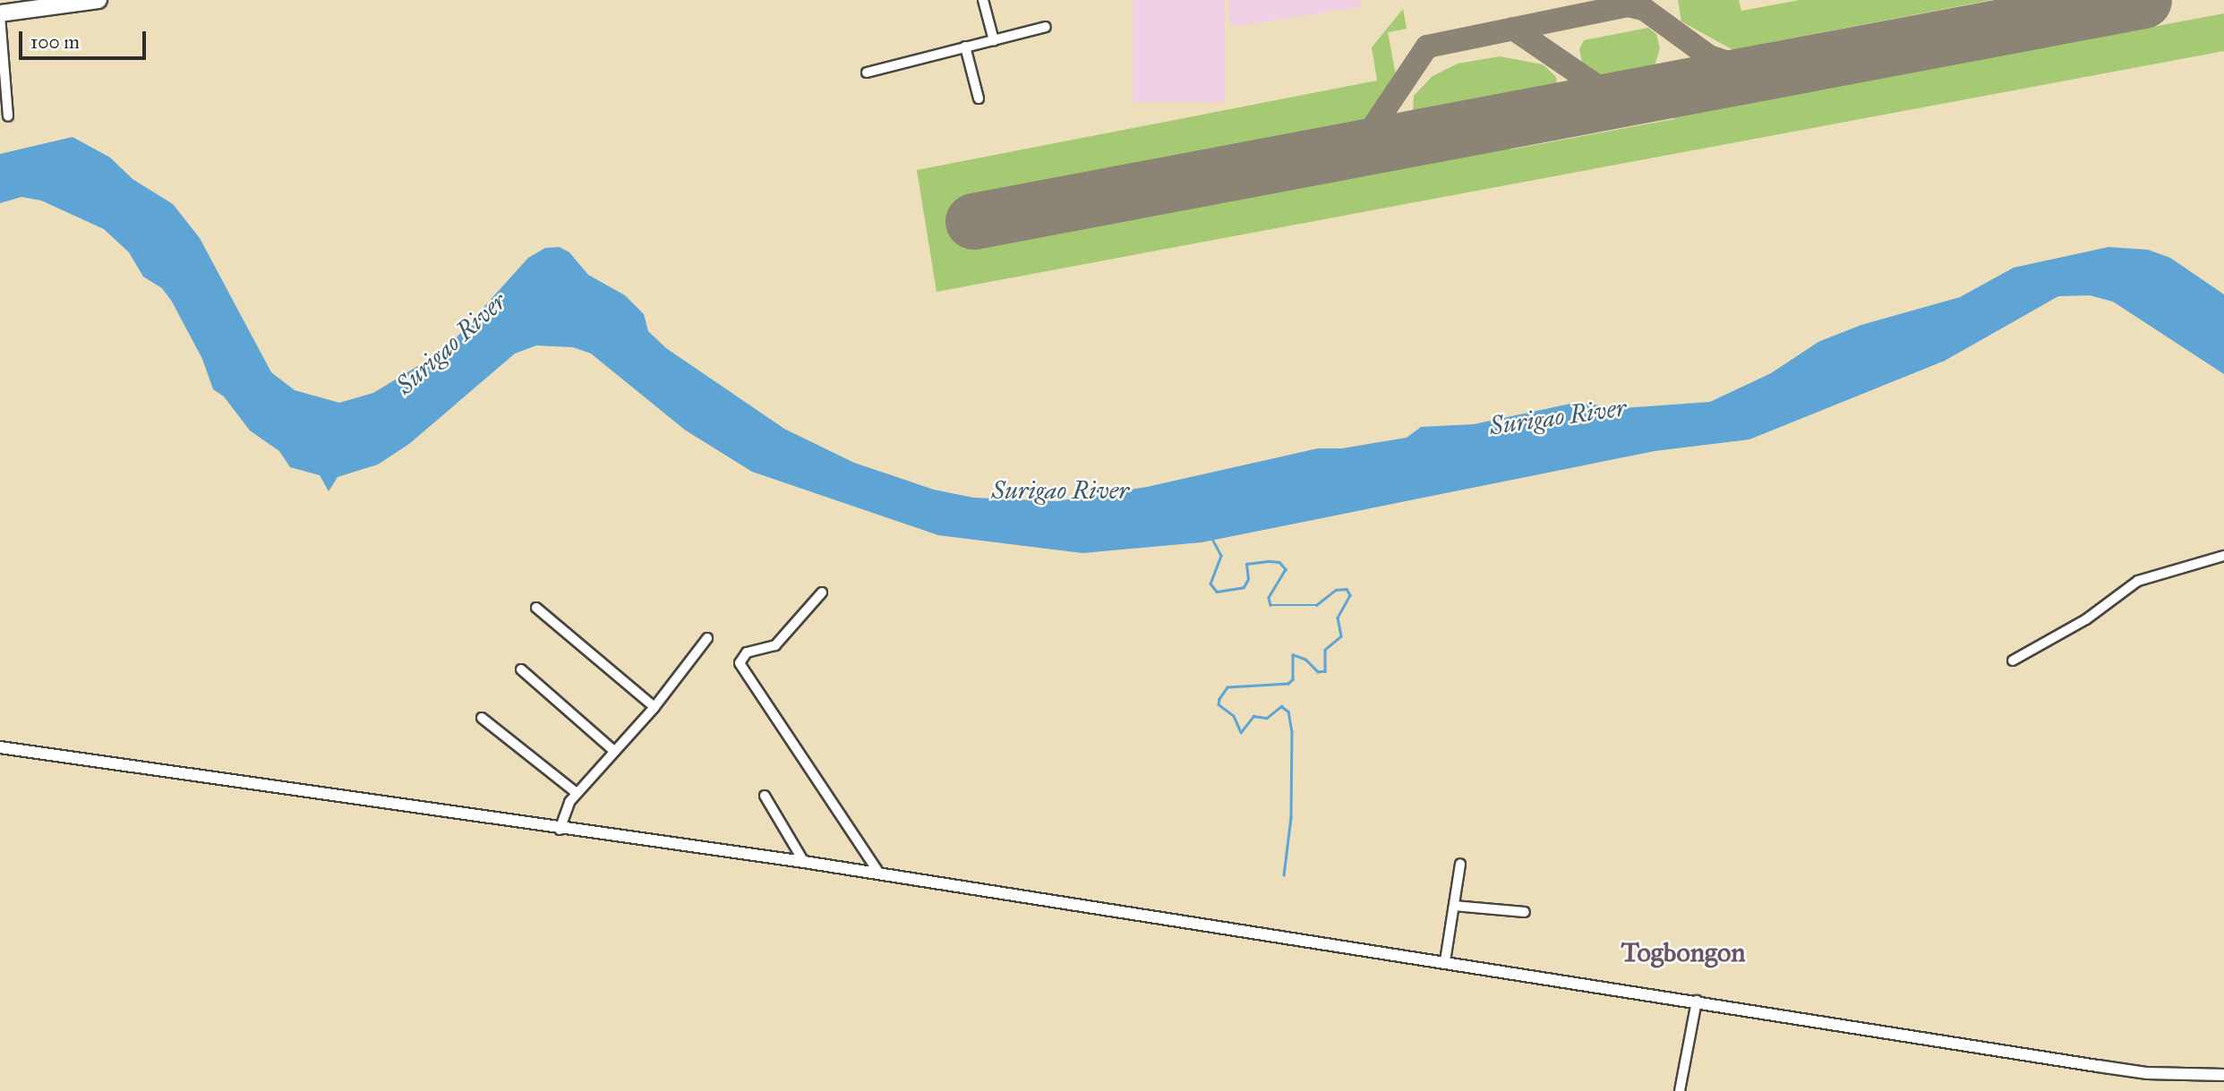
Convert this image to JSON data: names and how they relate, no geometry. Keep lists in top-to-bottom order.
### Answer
{
  "districts": ["Togbongon"],
  "water": ["Surigao River"],
  "scale_bar": "100 m"
}
